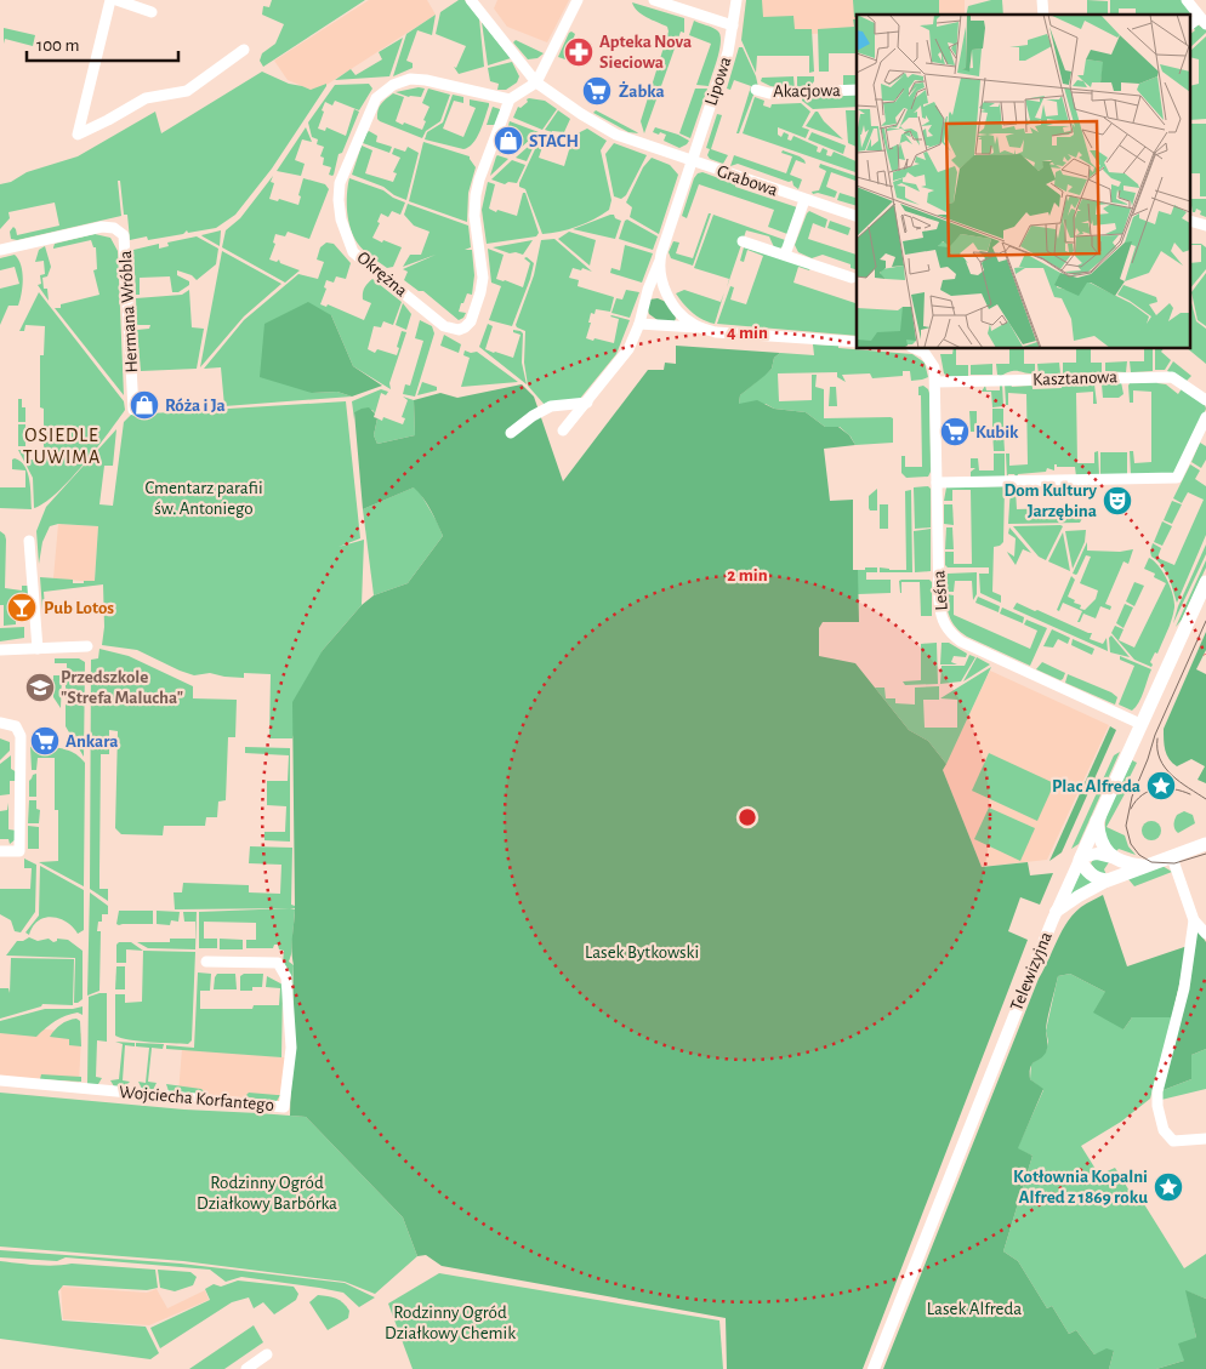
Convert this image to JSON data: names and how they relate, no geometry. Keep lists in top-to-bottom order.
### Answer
{
  "streets": {
    "main road": ["Telewizyjna"],
    "street": [
      "Lipowa",
      "Akacjowa",
      "Grabowa",
      "Okrężna",
      "Hermana Wróbla",
      "Kasztanowa",
      "Leśna",
      "Wojciecha Korfantego"
    ]
  },
  "crossings": [
    ["Lipowa", "Grabowa"],
    ["Kasztanowa", "Leśna"],
    ["Leśna", "Telewizyjna"]
  ],
  "districts": ["OSIEDLE TUWIMA"],
  "parks": [
    "Cmentarz parafii św. Antoniego",
    "Lasek Bytkowski",
    "Rodzinny Ogród Działkowy Barbórka",
    "Lasek Alfreda",
    "Rodzinny Ogród Działkowy Chemik"
  ],
  "places": {
    "pharmacy": ["Apteka Nova Sieciowa"],
    "supermarket": ["Żabka", "Kubik", "Ankara"],
    "shop": ["STACH", "Róża i Ja"],
    "theatre": ["Dom Kultury Jarzębina"],
    "bar": ["Pub Lotos"],
    "school or university": ["Przedszkole \"Strefa Malucha\""],
    "place": ["Plac Alfreda", "Kotłownia Kopalni Alfred z 1869 roku"]
  },
  "scale_bar": "100 m",
  "rings": ["4 min", "2 min"]
}
